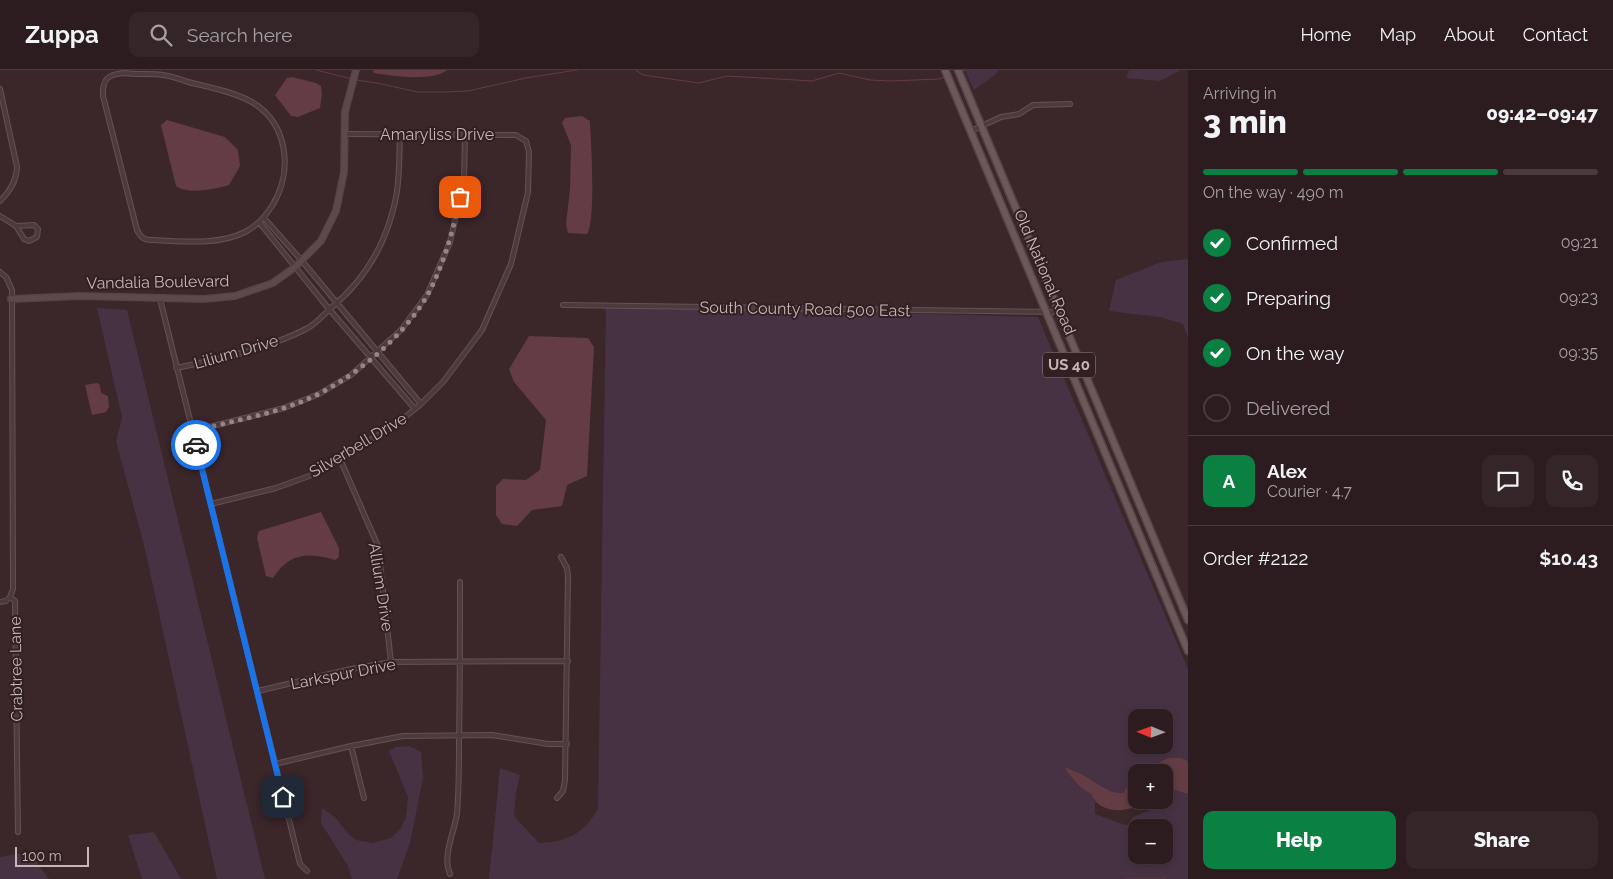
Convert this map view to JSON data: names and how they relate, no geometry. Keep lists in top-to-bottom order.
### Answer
{
  "streets": {
    "main road": ["Old National Road", "US 40"],
    "street": [
      "Amaryliss Drive",
      "Vandalia Boulevard",
      "South County Road 500 East",
      "Lilium Drive",
      "Silverbell Drive",
      "Allium Drive",
      "Crabtree Lane",
      "Larkspur Drive"
    ]
  },
  "crossings": [
    ["Amaryliss Drive", "Vandalia Boulevard"],
    ["Amaryliss Drive", "Lilium Drive"],
    ["Amaryliss Drive", "Silverbell Drive"],
    ["Old National Road", "South County Road 500 East"],
    ["Vandalia Boulevard", "Crabtree Lane"],
    ["Silverbell Drive", "Allium Drive"],
    ["Allium Drive", "Larkspur Drive"]
  ],
  "scale_bar": "100 m",
  "north": "left",
  "page": {
    "header": "Zuppa",
    "search": "Search here",
    "nav": [
      "Home",
      "Map",
      "About",
      "Contact"
    ],
    "heading": ["3 min", "Arriving in", "09:42–09:47"],
    "panel": [
      "Alex",
      "Courier · 4.7",
      "Order #2122",
      "$10.43"
    ],
    "bar": "On the way · 490 m",
    "list": [
      ["Confirmed", "09:21"],
      ["Preparing", "09:23"],
      ["On the way", "09:35"],
      "Delivered"
    ],
    "round": "A",
    "map_buttons": ["+", "−"],
    "buttons": ["Help", "Share"],
    "scale": "100 m"
  }
}
